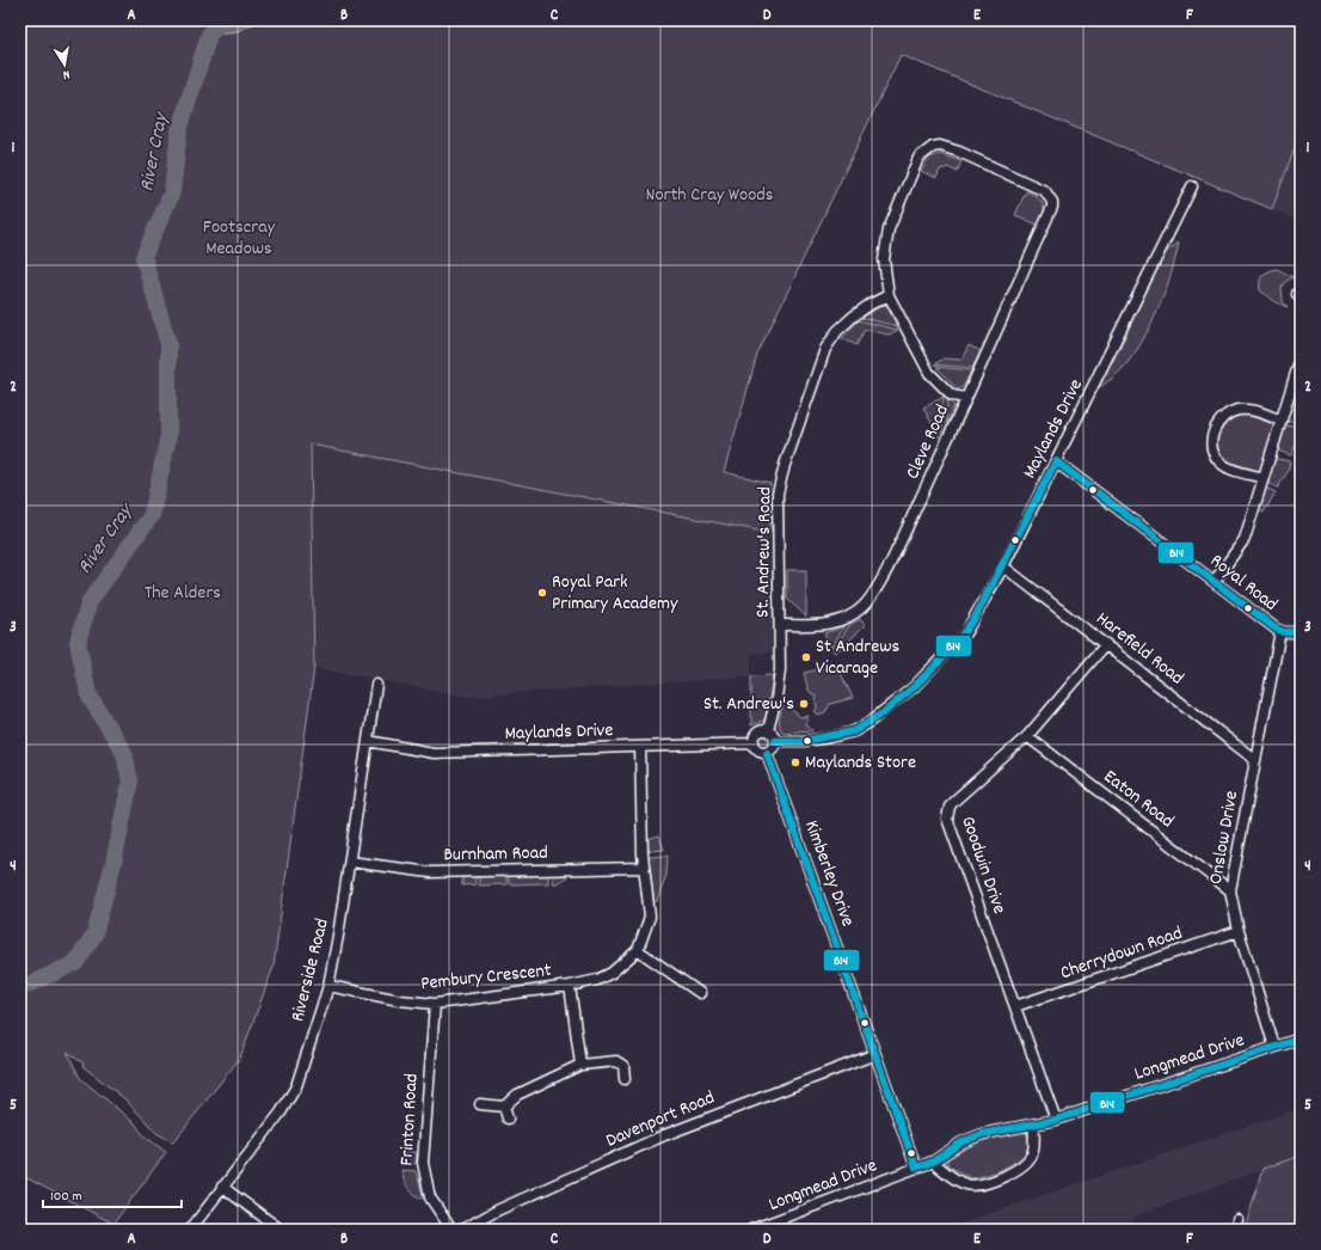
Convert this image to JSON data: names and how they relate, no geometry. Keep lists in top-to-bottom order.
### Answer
{
  "streets": {
    "street": [
      "Maylands Drive",
      "Cleve Road",
      "St. Andrew's Road",
      "Royal Road",
      "Harefield Road",
      "Eaton Road",
      "Onslow Drive",
      "Burnham Road",
      "Goodwin Drive",
      "Kimberley Drive",
      "Cherrydown Road",
      "Riverside Road",
      "Pembury Crescent",
      "Longmead Drive",
      "Frinton Road",
      "Davenport Road"
    ]
  },
  "crossings": [
    ["Maylands Drive", "St. Andrew's Road"],
    ["Maylands Drive", "Royal Road"],
    ["Maylands Drive", "Harefield Road"],
    ["Maylands Drive", "Kimberley Drive"],
    ["Maylands Drive", "Riverside Road"],
    ["Maylands Drive", "Pembury Crescent"],
    ["Cleve Road", "St. Andrew's Road"],
    ["St. Andrew's Road", "Kimberley Drive"],
    ["Royal Road", "Onslow Drive"],
    ["Harefield Road", "Onslow Drive"],
    ["Harefield Road", "Goodwin Drive"],
    ["Eaton Road", "Onslow Drive"],
    ["Eaton Road", "Goodwin Drive"],
    ["Onslow Drive", "Cherrydown Road"],
    ["Onslow Drive", "Longmead Drive"],
    ["Burnham Road", "Riverside Road"],
    ["Burnham Road", "Pembury Crescent"],
    ["Goodwin Drive", "Cherrydown Road"],
    ["Goodwin Drive", "Longmead Drive"],
    ["Kimberley Drive", "Longmead Drive"],
    ["Kimberley Drive", "Davenport Road"],
    ["Riverside Road", "Pembury Crescent"],
    ["Pembury Crescent", "Frinton Road"]
  ],
  "water": ["River Cray"],
  "parks": ["North Cray Woods", "Footscray Meadows", "The Alders"],
  "places": [
    "Royal Park Primary Academy",
    "St Andrews Vicarage",
    "St. Andrew's",
    "Maylands Store"
  ],
  "lines": ["transit line B14"],
  "scale_bar": "100 m",
  "north": "bottom",
  "grid": {
    "columns": [
      "A",
      "B",
      "C",
      "D",
      "E",
      "F"
    ],
    "rows": [
      "1",
      "2",
      "3",
      "4",
      "5"
    ]
  }
}
